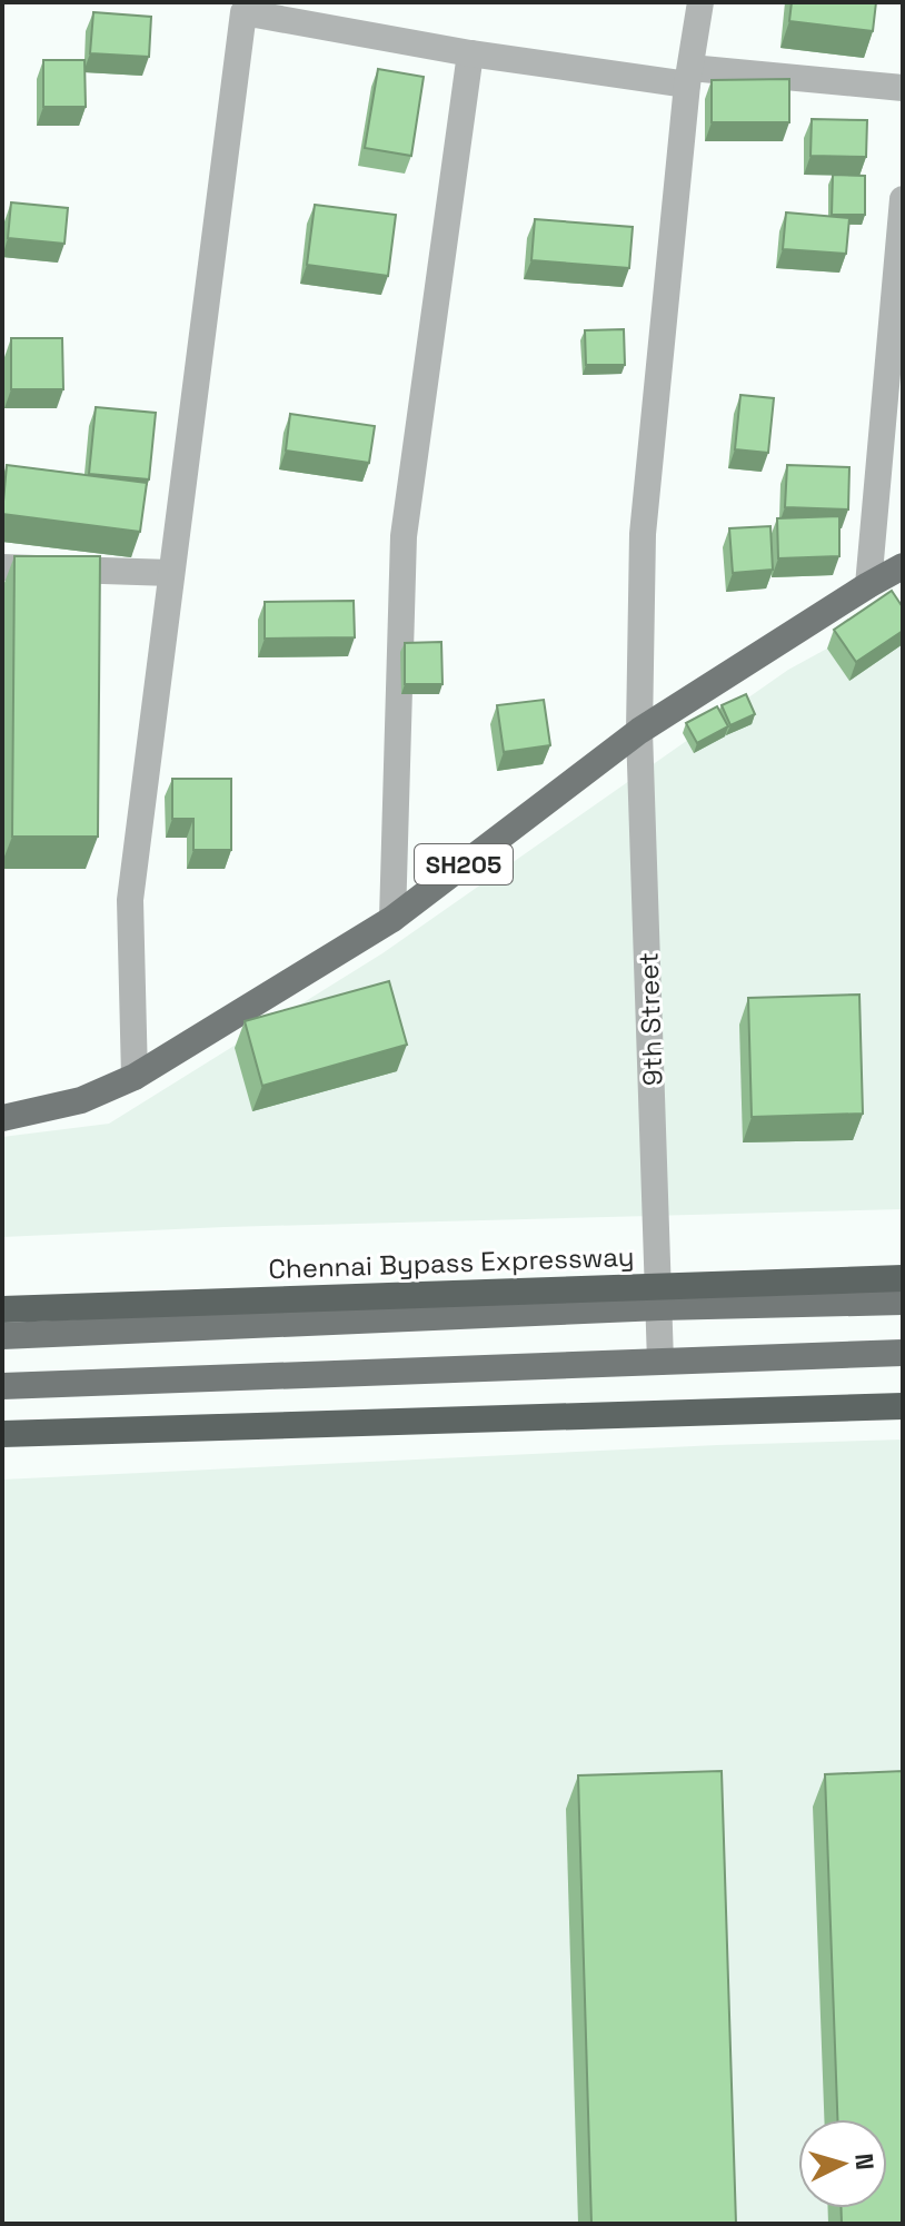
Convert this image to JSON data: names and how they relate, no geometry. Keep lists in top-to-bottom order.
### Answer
{
  "streets": {
    "highway": ["Chennai Bypass Expressway"],
    "main road": ["SH205"],
    "street": ["9th Street"]
  },
  "crossings": [
    ["SH205", "9th Street"]
  ],
  "north": "right"
}
